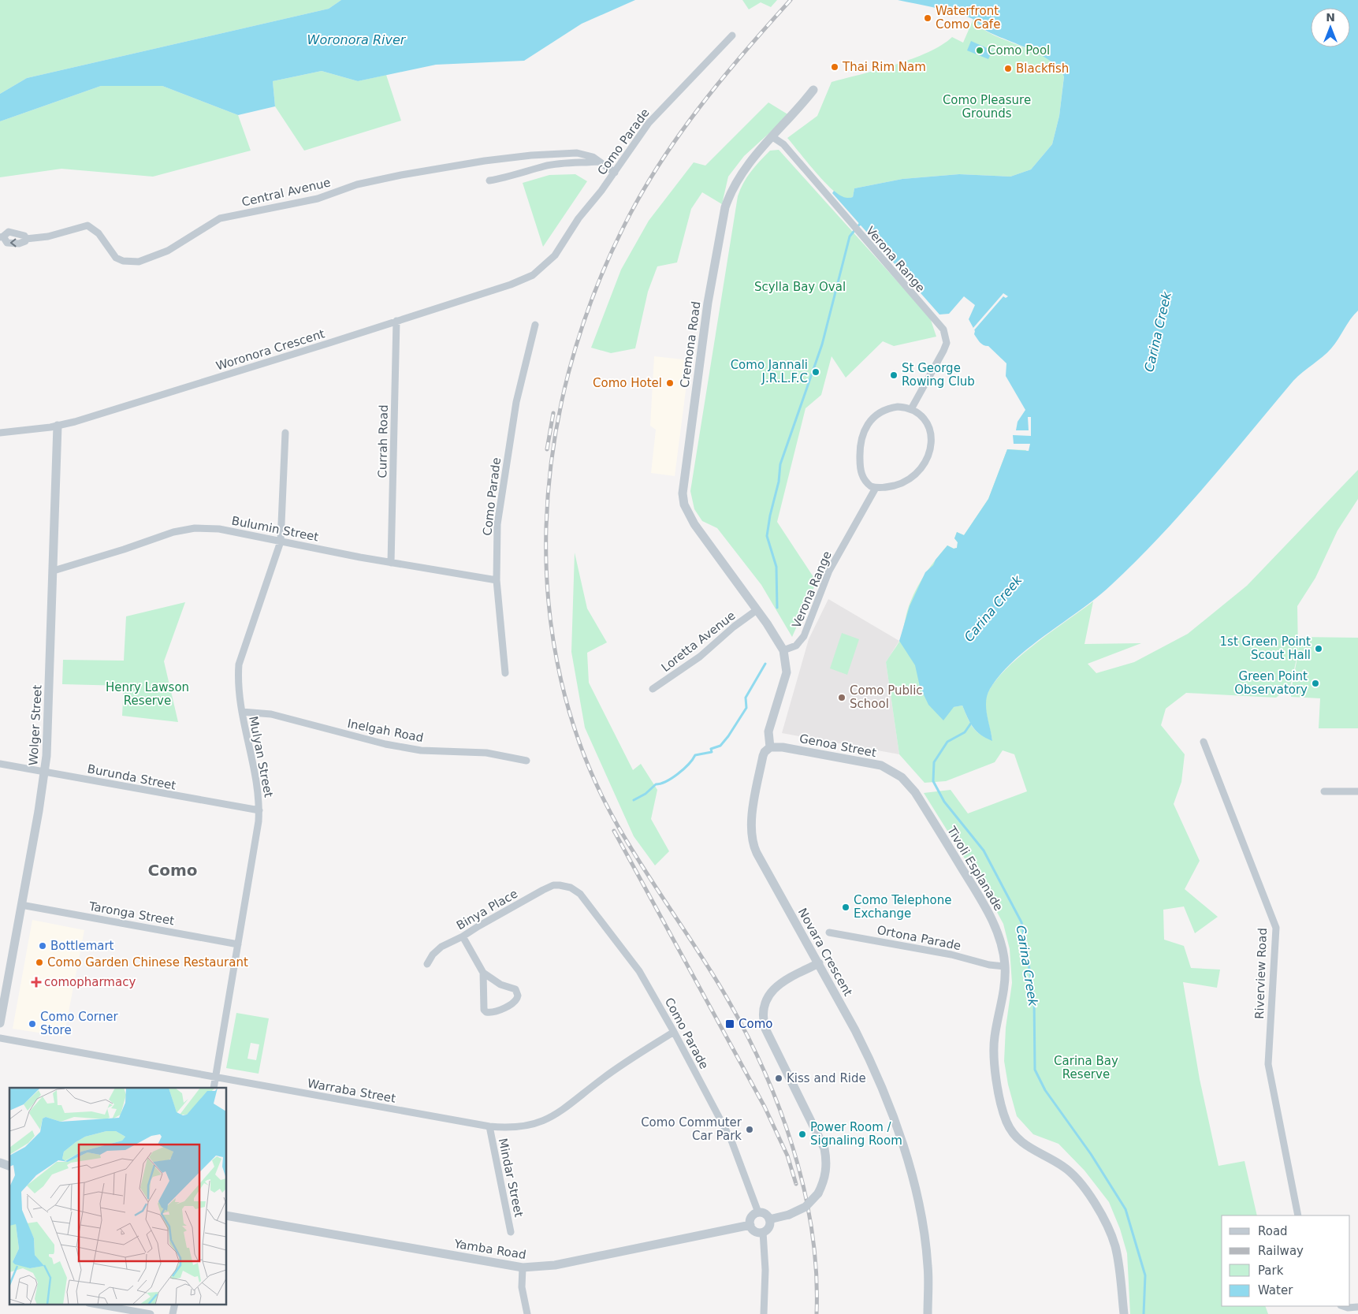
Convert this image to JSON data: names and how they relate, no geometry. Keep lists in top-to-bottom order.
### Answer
{
  "streets": {
    "street": [
      "Como Parade",
      "Central Avenue",
      "Verona Range",
      "Cremona Road",
      "Woronora Crescent",
      "Currah Road",
      "Bulumin Street",
      "Loretta Avenue",
      "Wolger Street",
      "Inelgah Road",
      "Genoa Street",
      "Mulyan Street",
      "Burunda Street",
      "Tivoli Esplanade",
      "Binya Place",
      "Taronga Street",
      "Ortona Parade",
      "Novara Crescent",
      "Riverview Road",
      "Warraba Street",
      "Mindar Street",
      "Yamba Road"
    ]
  },
  "crossings": [
    ["Como Parade", "Central Avenue"],
    ["Como Parade", "Woronora Crescent"],
    ["Como Parade", "Bulumin Street"],
    ["Como Parade", "Binya Place"],
    ["Como Parade", "Warraba Street"],
    ["Como Parade", "Yamba Road"],
    ["Verona Range", "Cremona Road"],
    ["Verona Range", "Novara Crescent"],
    ["Cremona Road", "Loretta Avenue"],
    ["Cremona Road", "Novara Crescent"],
    ["Woronora Crescent", "Currah Road"],
    ["Woronora Crescent", "Wolger Street"],
    ["Currah Road", "Bulumin Street"],
    ["Bulumin Street", "Wolger Street"],
    ["Bulumin Street", "Mulyan Street"],
    ["Loretta Avenue", "Novara Crescent"],
    ["Wolger Street", "Burunda Street"],
    ["Wolger Street", "Taronga Street"],
    ["Inelgah Road", "Mulyan Street"],
    ["Genoa Street", "Tivoli Esplanade"],
    ["Genoa Street", "Novara Crescent"],
    ["Mulyan Street", "Burunda Street"],
    ["Mulyan Street", "Taronga Street"],
    ["Mulyan Street", "Warraba Street"],
    ["Tivoli Esplanade", "Ortona Parade"],
    ["Warraba Street", "Mindar Street"]
  ],
  "districts": ["Como"],
  "water": ["Woronora River", "Carina Creek"],
  "parks": [
    "Como Pleasure Grounds",
    "Scylla Bay Oval",
    "Henry Lawson Reserve",
    "Carina Bay Reserve"
  ],
  "places": {
    "other": [
      "Waterfront Como Cafe",
      "Como Pool",
      "Thai Rim Nam",
      "Blackfish",
      "Como Jannali J.R.L.F.C",
      "St George Rowing Club",
      "Como Hotel",
      "1st Green Point Scout Hall",
      "Green Point Observatory",
      "Como Public School",
      "Como Telephone Exchange",
      "Bottlemart",
      "Como Garden Chinese Restaurant",
      "Como Corner Store",
      "Kiss and Ride",
      "Como Commuter Car Park",
      "Power Room / Signaling Room"
    ],
    "health": ["comopharmacy"],
    "transit": ["Como"]
  },
  "legend": [
    "Road",
    "Railway",
    "Park",
    "Water"
  ],
  "north": "top"
}
